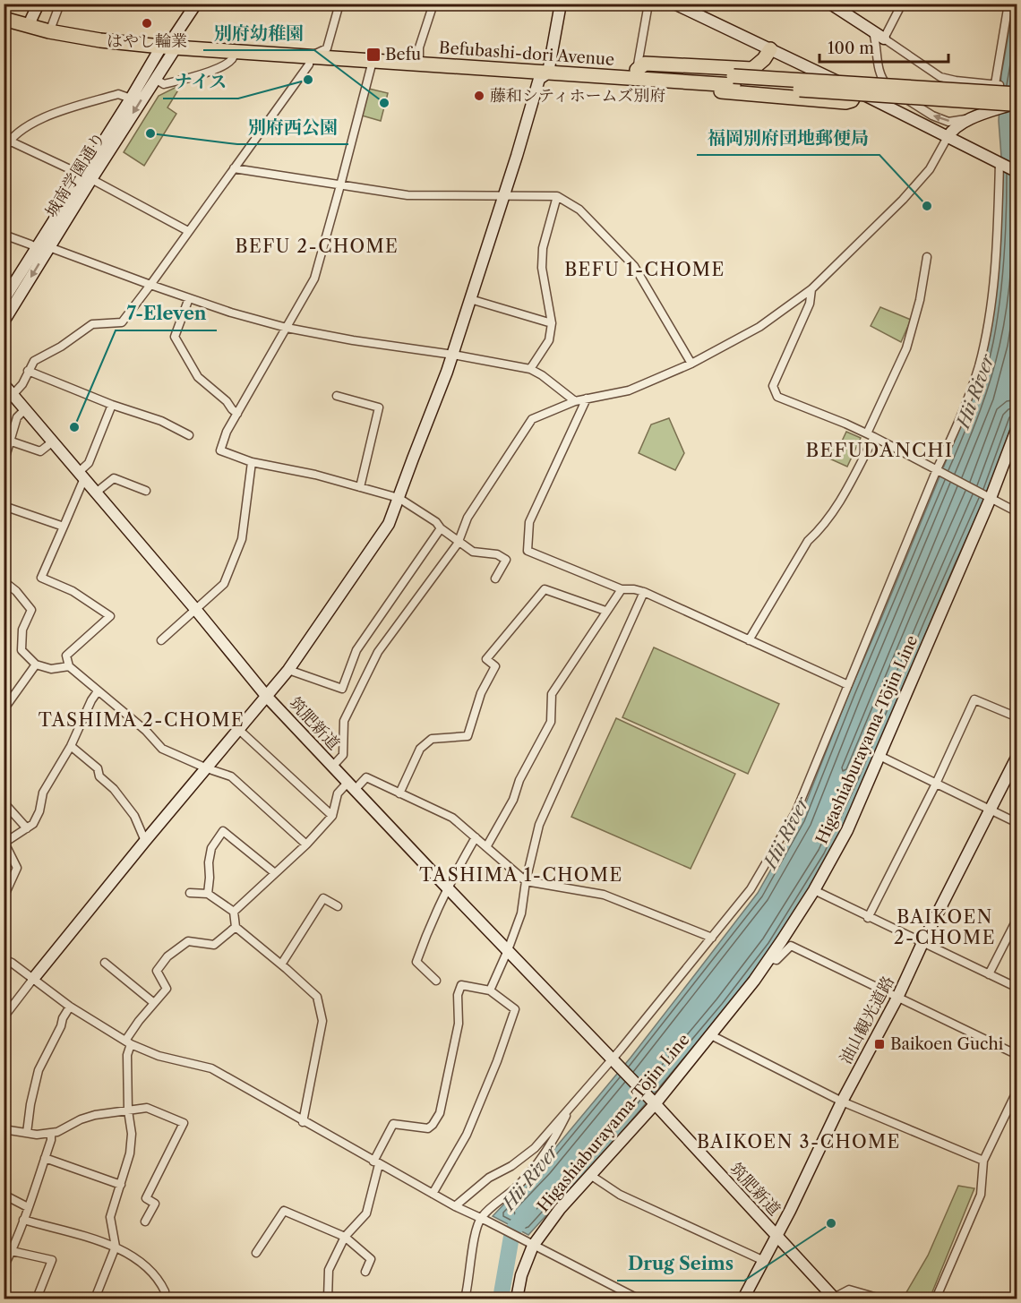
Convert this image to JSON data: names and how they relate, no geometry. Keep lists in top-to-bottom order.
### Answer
{
  "streets": {
    "highway": ["Befubashi-dori Avenue"],
    "street": [
      "城南学園通り",
      "筑肥新道",
      "Higashiaburayama-Tōjin Line",
      "油山観光道路"
    ]
  },
  "crossings": [
    ["Befubashi-dori Avenue", "城南学園通り"],
    ["筑肥新道", "Higashiaburayama-Tōjin Line"],
    ["筑肥新道", "油山観光道路"]
  ],
  "districts": [
    "BEFU 2-CHOME",
    "BEFU 1-CHOME",
    "BEFUDANCHI",
    "TASHIMA 2-CHOME",
    "TASHIMA 1-CHOME",
    "BAIKOEN 2-CHOME",
    "BAIKOEN 3-CHOME"
  ],
  "water": ["Hii River"],
  "places": {
    "other": [
      "はやし輪業",
      "ナイス",
      "藤和シティホームズ別府",
      "別府幼稚園",
      "別府西公園",
      "福岡別府団地郵便局",
      "7-Eleven",
      "Drug Seims"
    ],
    "transit": ["Befu", "Baikoen Guchi"]
  },
  "scale_bar": "100 m"
}
